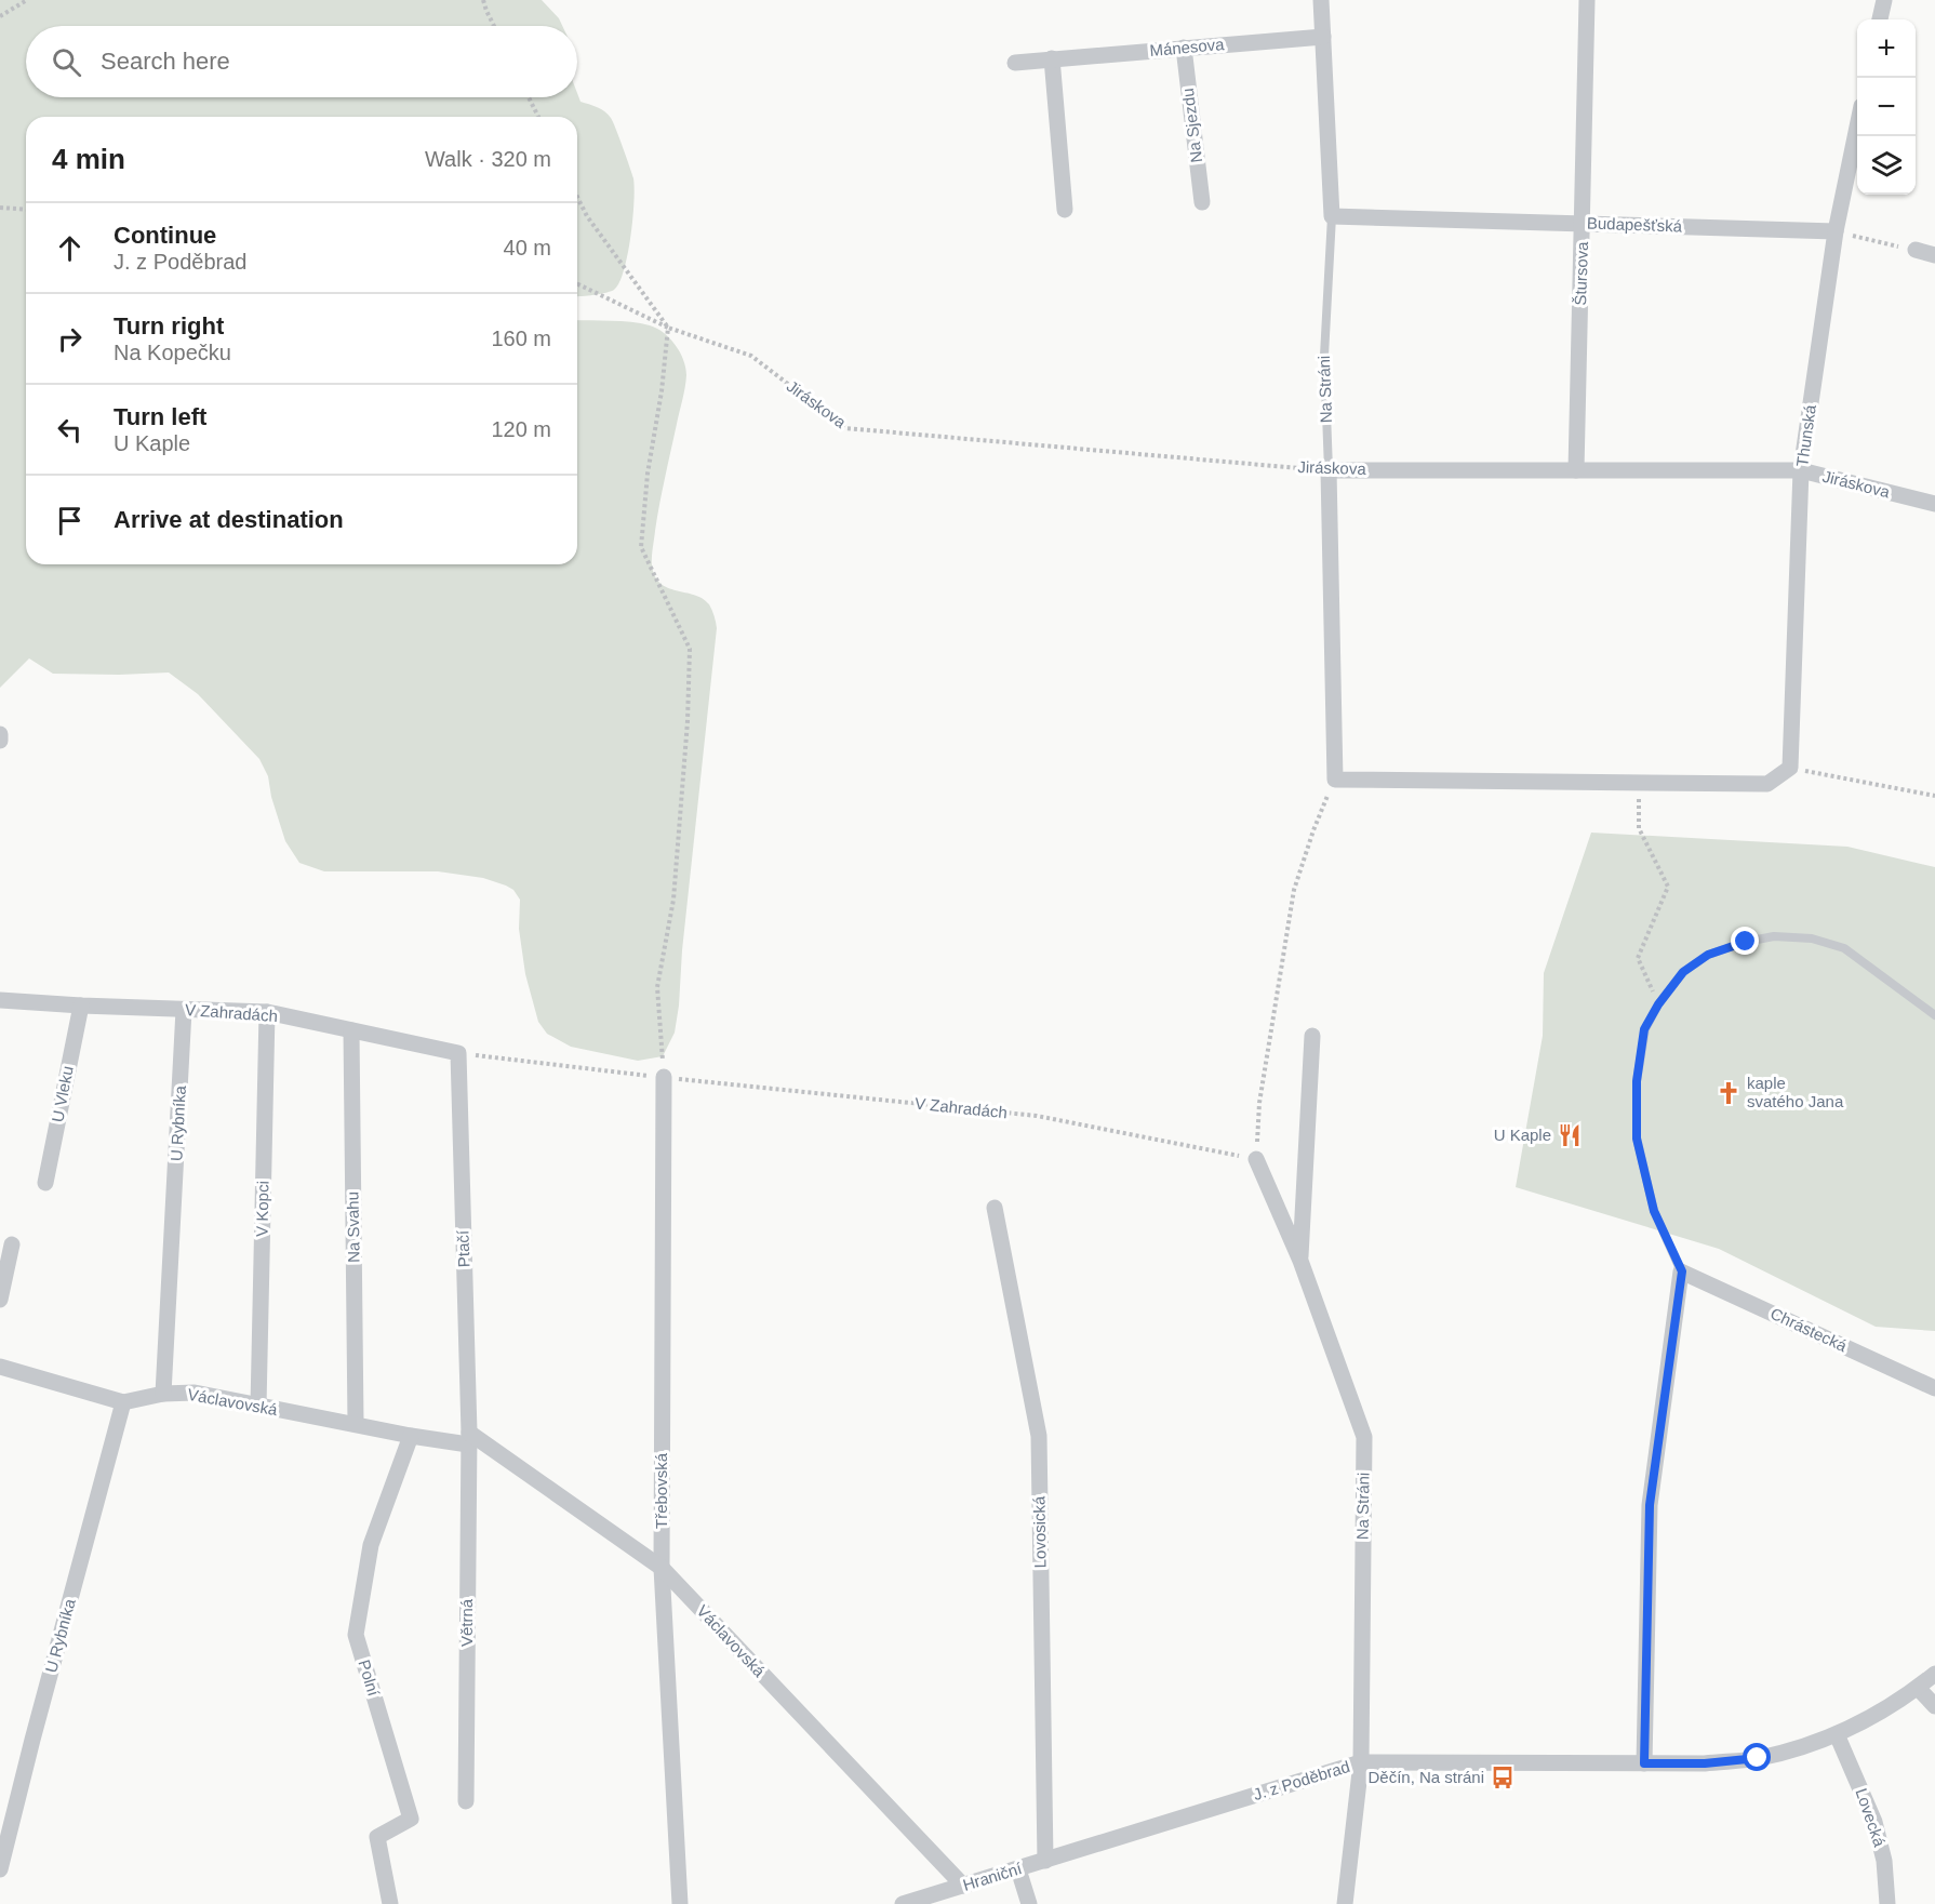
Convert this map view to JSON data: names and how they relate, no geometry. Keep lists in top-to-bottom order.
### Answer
{
  "streets": {
    "street": [
      "Mánesova",
      "Na Sjezdu",
      "Budapešťská",
      "Štursova",
      "Na Stráni",
      "Jiráskova",
      "Thunská",
      "V Zahradách",
      "U Vleku",
      "U Rybníka",
      "V Kopci",
      "Na Svahu",
      "Ptačí",
      "Chrástecká",
      "Václavovská",
      "Třebovská",
      "Lovosická",
      "Větrná",
      "Polní",
      "J. z Poděbrad",
      "Lovecká",
      "Hraniční"
    ]
  },
  "crossings": [
    ["Mánesova", "Na Sjezdu"],
    ["Mánesova", "Na Stráni"],
    ["Budapešťská", "Štursova"],
    ["Budapešťská", "Na Stráni"],
    ["Budapešťská", "Thunská"],
    ["Štursova", "Jiráskova"],
    ["Na Stráni", "Jiráskova"],
    ["Na Stráni", "V Zahradách"],
    ["Na Stráni", "J. z Poděbrad"],
    ["Jiráskova", "Thunská"],
    ["V Zahradách", "U Vleku"],
    ["V Zahradách", "U Rybníka"],
    ["V Zahradách", "V Kopci"],
    ["V Zahradách", "Na Svahu"],
    ["V Zahradách", "Ptačí"],
    ["V Zahradách", "Třebovská"],
    ["U Rybníka", "Václavovská"],
    ["V Kopci", "Václavovská"],
    ["Na Svahu", "Václavovská"],
    ["Ptačí", "Václavovská"],
    ["Ptačí", "Větrná"],
    ["Václavovská", "Třebovská"],
    ["Václavovská", "Větrná"],
    ["Václavovská", "Polní"],
    ["Václavovská", "Hraniční"],
    ["Lovosická", "J. z Poděbrad"],
    ["Lovosická", "Hraniční"],
    ["J. z Poděbrad", "Lovecká"],
    ["J. z Poděbrad", "Hraniční"]
  ],
  "places": {
    "church": ["kaple svatého Jana"],
    "restaurant": ["U Kaple"],
    "bus stop": ["Děčín, Na stráni"]
  },
  "page": {
    "map_buttons": ["+", "−"],
    "search": "Search here",
    "heading": ["4 min", "Walk · 320 m"],
    "list": [
      ["Continue", "J. z Poděbrad", "40 m"],
      ["Turn right", "Na Kopečku", "160 m"],
      ["Turn left", "U Kaple", "120 m"],
      "Arrive at destination"
    ]
  }
}
